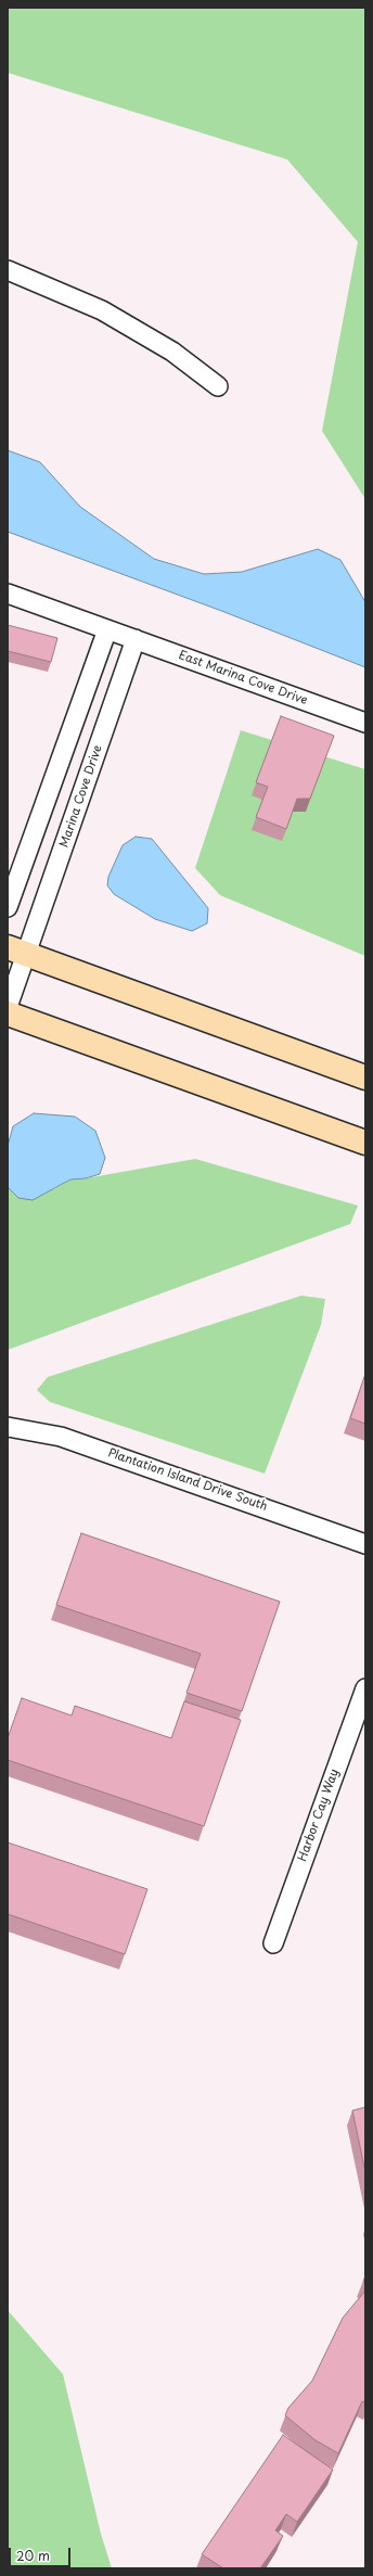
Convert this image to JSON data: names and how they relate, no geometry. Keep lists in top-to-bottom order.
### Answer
{
  "streets": {
    "street": [
      "East Marina Cove Drive",
      "Marina Cove Drive",
      "Plantation Island Drive South",
      "Harbor Cay Way"
    ]
  },
  "crossings": [
    ["East Marina Cove Drive", "Marina Cove Drive"]
  ],
  "scale_bar": "20 m"
}
